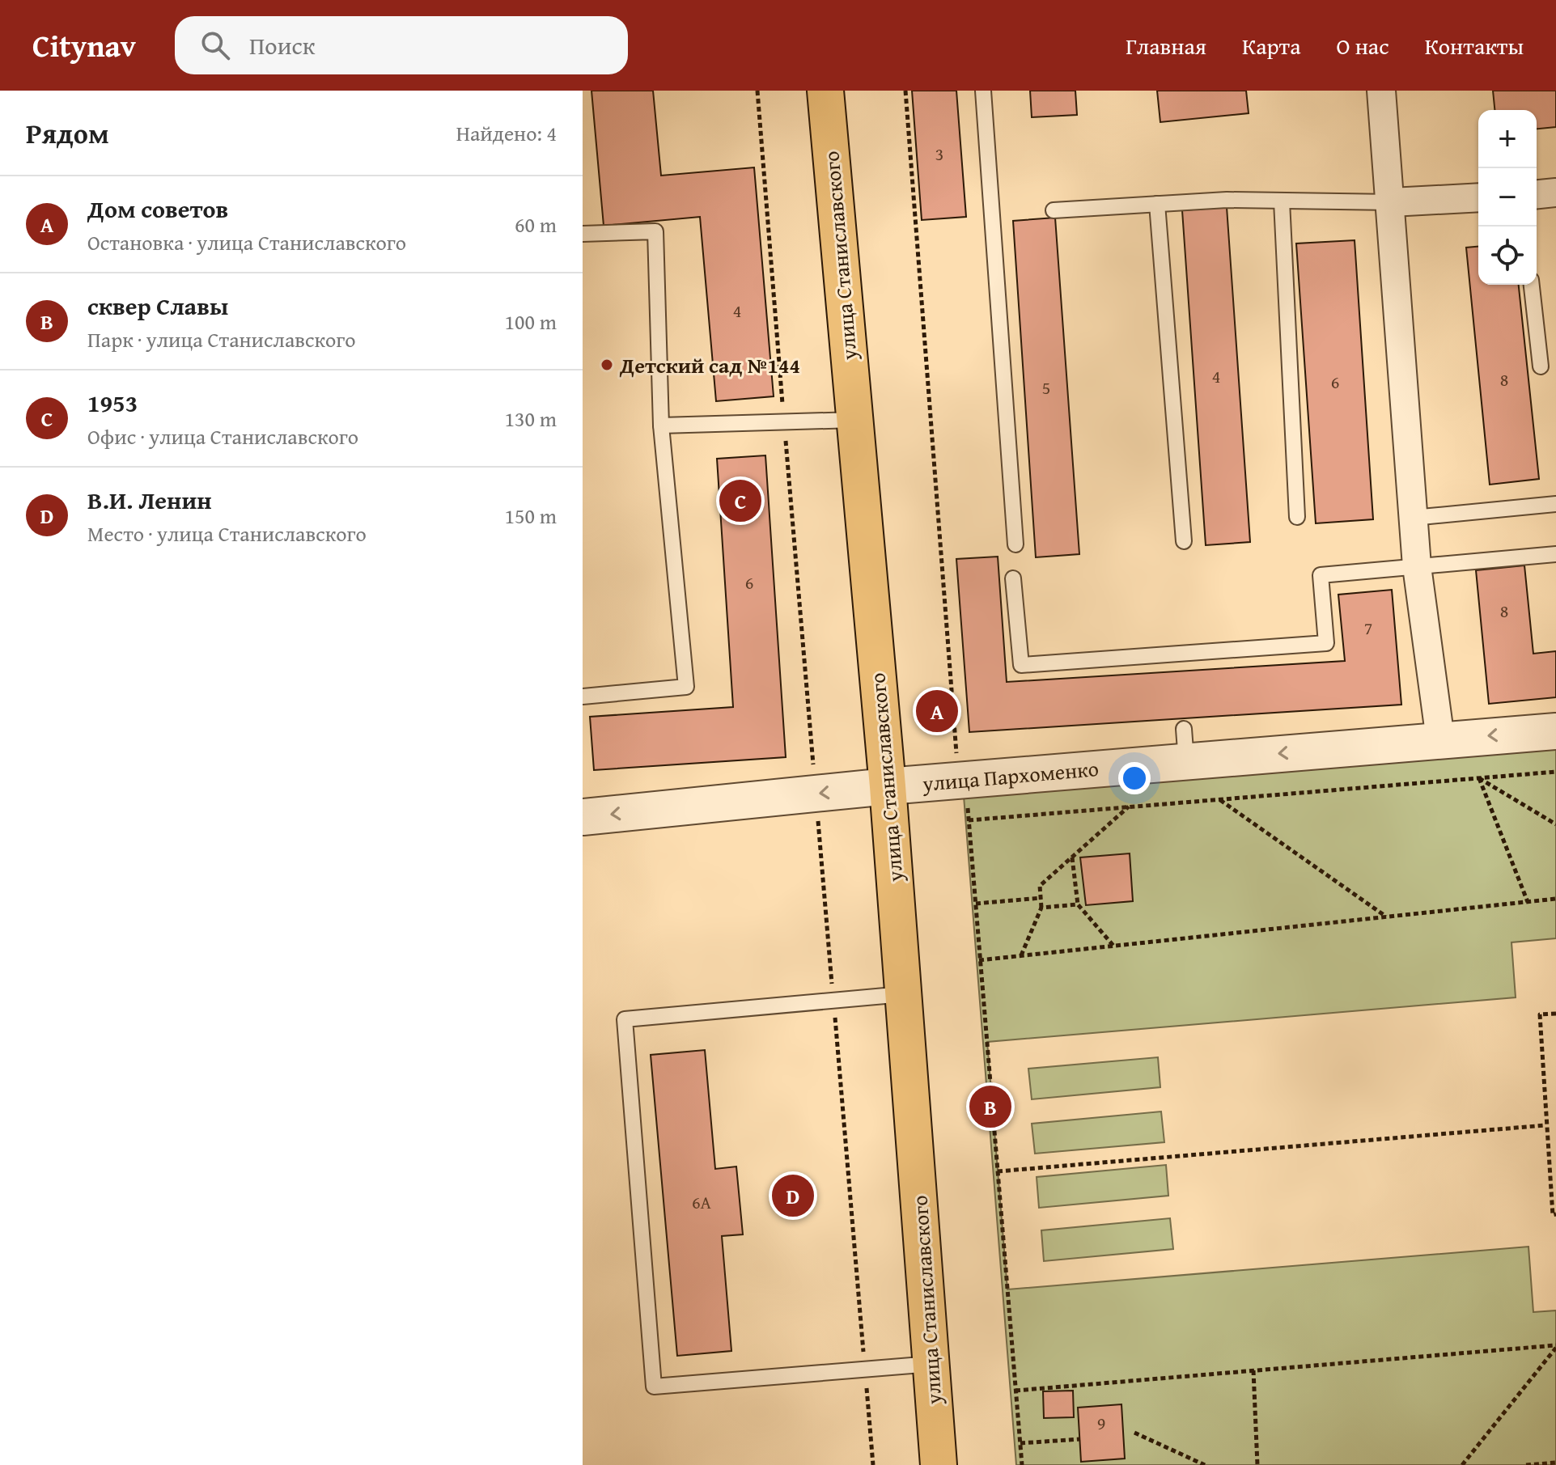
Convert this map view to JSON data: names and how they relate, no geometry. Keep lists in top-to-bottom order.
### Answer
{
  "streets": {
    "main road": ["улица Станиславского"],
    "street": ["улица Пархоменко"]
  },
  "crossings": [
    ["улица Станиславского", "улица Пархоменко"]
  ],
  "one_way": ["улица Пархоменко"],
  "places": ["Детский сад №144"],
  "house_numbers": [
    "3",
    "4",
    "4",
    "8",
    "6",
    "5",
    "6",
    "8",
    "7",
    "6А",
    "9"
  ],
  "page": {
    "header": "Citynav",
    "search": "Поиск",
    "nav": [
      "Главная",
      "Карта",
      "О нас",
      "Контакты"
    ],
    "heading": ["Рядом", "Найдено: 4"],
    "map_buttons": ["+", "−"],
    "list": [
      {
        "mark": "A",
        "name": "Дом советов",
        "note": "Остановка · улица Станиславского",
        "value": "60 m"
      },
      {
        "mark": "B",
        "name": "сквер Славы",
        "note": "Парк · улица Станиславского",
        "value": "100 m"
      },
      {
        "mark": "C",
        "name": "1953",
        "note": "Офис · улица Станиславского",
        "value": "130 m"
      },
      {
        "mark": "D",
        "name": "В.И. Ленин",
        "note": "Место · улица Станиславского",
        "value": "150 m"
      }
    ],
    "pins": [
      "C",
      "A",
      "B",
      "D"
    ]
  }
}
